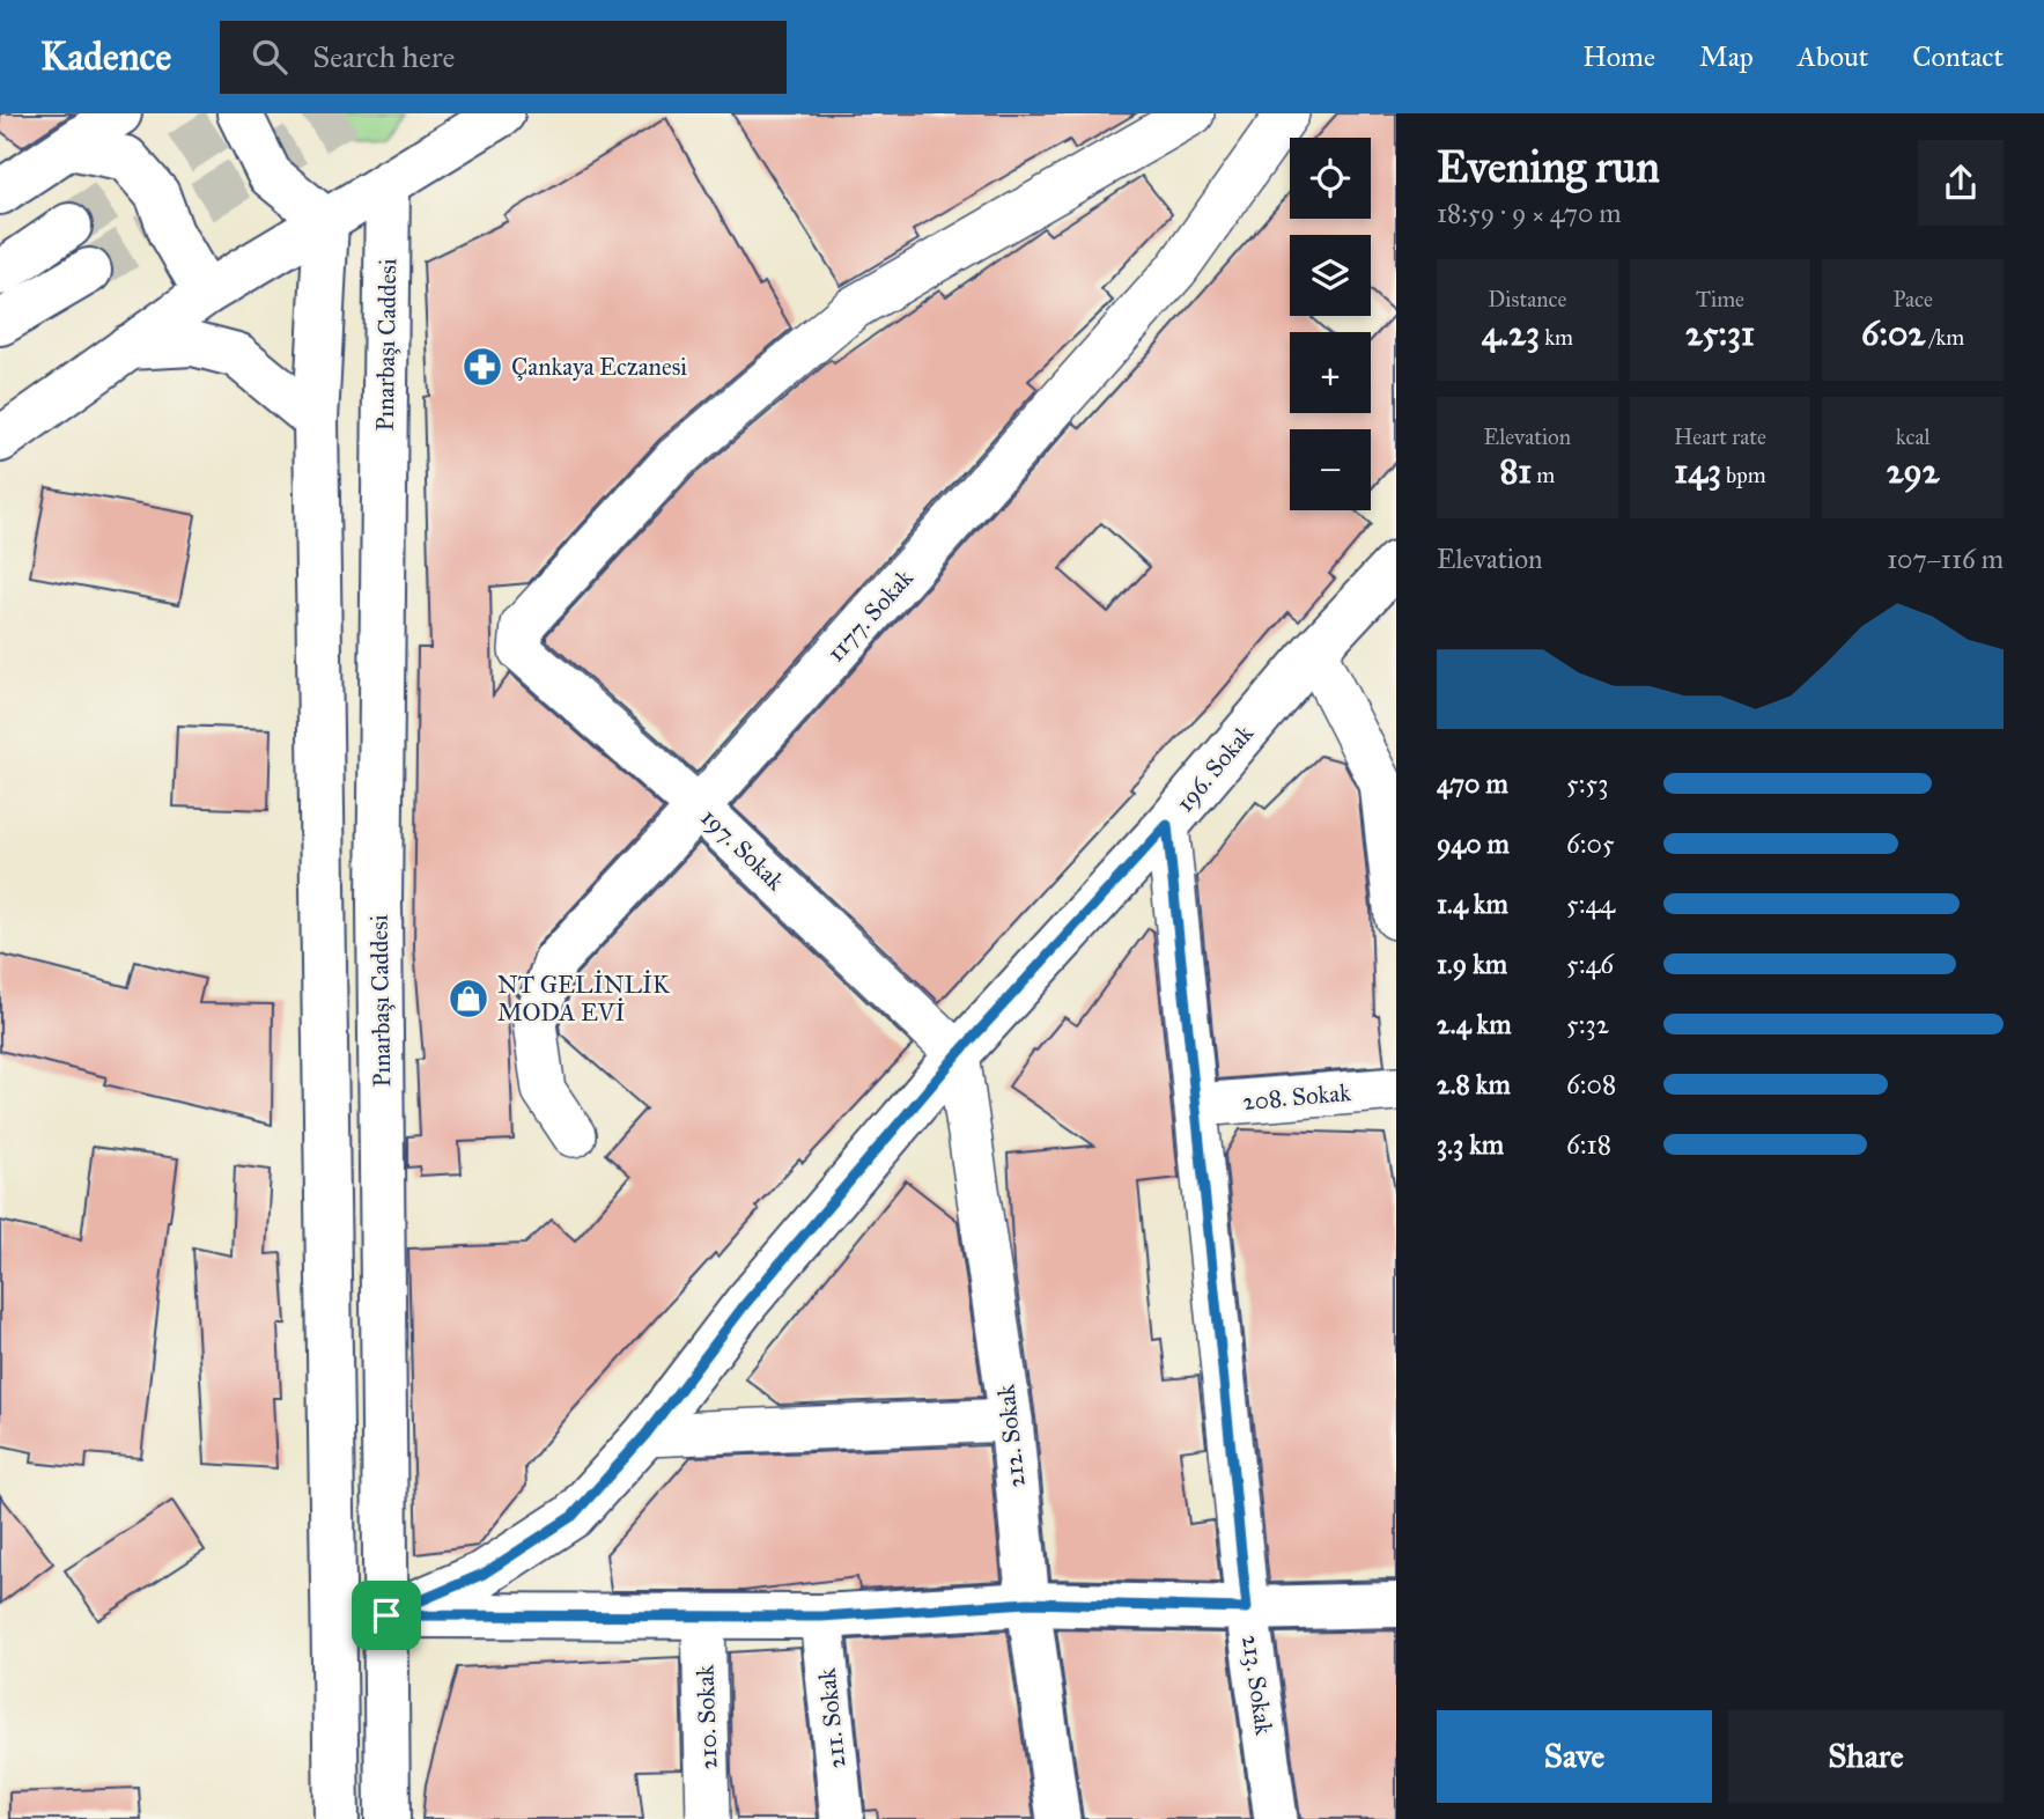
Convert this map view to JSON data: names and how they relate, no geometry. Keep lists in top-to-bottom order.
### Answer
{
  "streets": {
    "main road": ["Pınarbaşı Caddesi", "196. Sokak"],
    "street": [
      "1177. Sokak",
      "197. Sokak",
      "208. Sokak",
      "212. Sokak",
      "213. Sokak",
      "210. Sokak",
      "211. Sokak"
    ]
  },
  "crossings": [
    ["Pınarbaşı Caddesi", "196. Sokak"],
    ["1177. Sokak", "197. Sokak"],
    ["196. Sokak", "197. Sokak"],
    ["196. Sokak", "212. Sokak"],
    ["196. Sokak", "213. Sokak"],
    ["197. Sokak", "212. Sokak"],
    ["208. Sokak", "213. Sokak"]
  ],
  "places": {
    "pharmacy": ["Çankaya Eczanesi"],
    "shop": ["NT GELİNLİK MODA EVİ"]
  },
  "page": {
    "header": "Kadence",
    "search": "Search here",
    "nav": [
      "Home",
      "Map",
      "About",
      "Contact"
    ],
    "heading": ["Evening run", "18:59 · 9 × 470 m"],
    "map_buttons": ["+", "−"],
    "stats": [
      ["Distance", "4.23 km"],
      ["Time", "25:31"],
      ["Pace", "6:02 /km"],
      ["Elevation", "81 m"],
      ["Heart rate", "143 bpm"],
      ["kcal", "292"]
    ],
    "chart": ["Elevation", "107–116 m"],
    "list": [
      {
        "name": "470 m",
        "note": "5:53"
      },
      {
        "name": "940 m",
        "note": "6:05"
      },
      {
        "name": "1.4 km",
        "note": "5:44"
      },
      {
        "name": "1.9 km",
        "note": "5:46"
      },
      {
        "name": "2.4 km",
        "note": "5:32"
      },
      {
        "name": "2.8 km",
        "note": "6:08"
      },
      {
        "name": "3.3 km",
        "note": "6:18"
      }
    ],
    "buttons": ["Save", "Share"]
  }
}
